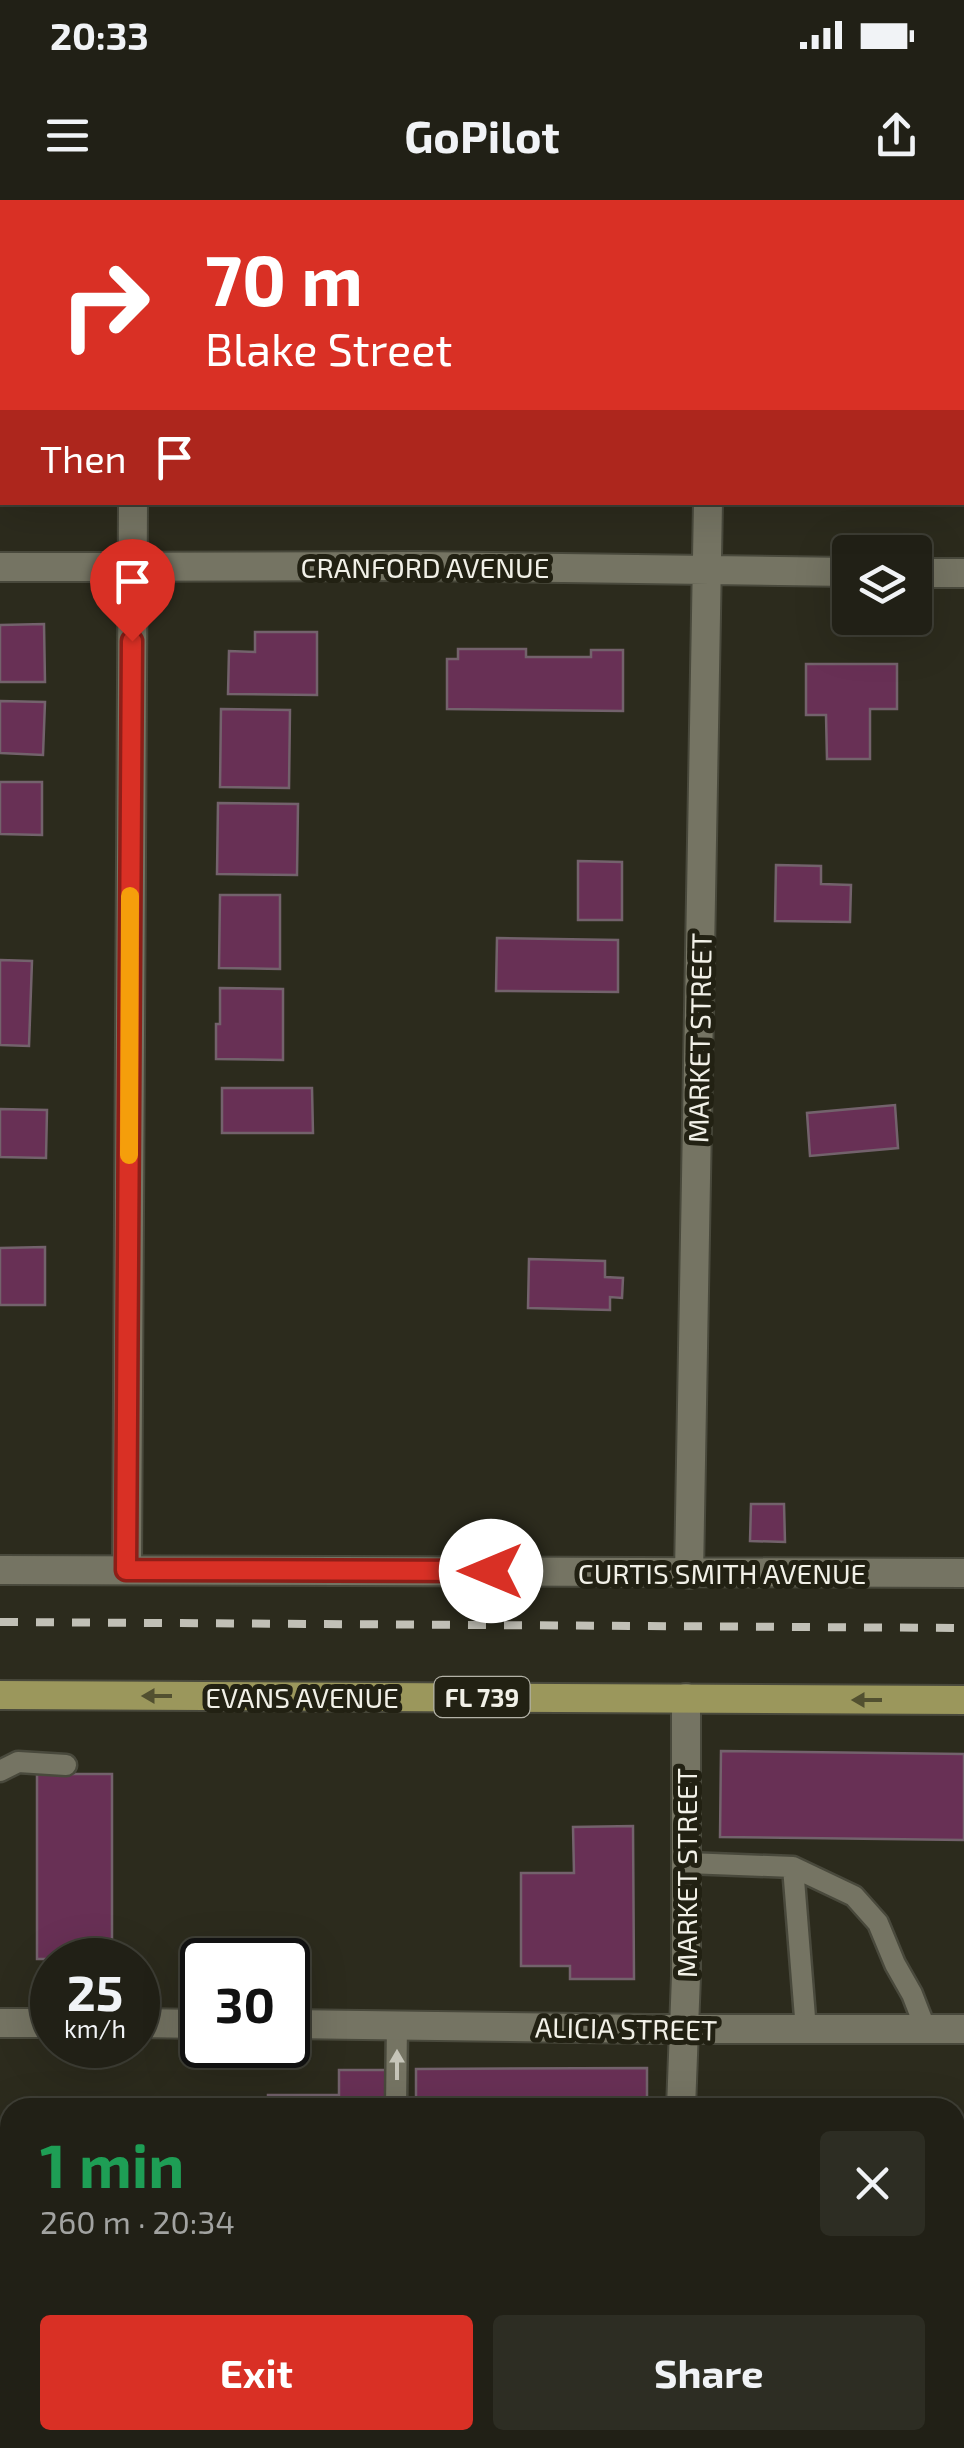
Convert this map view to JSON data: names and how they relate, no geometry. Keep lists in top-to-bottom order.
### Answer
{
  "streets": {
    "main road": ["EVANS AVENUE", "FL 739"],
    "street": [
      "CRANFORD AVENUE",
      "MARKET STREET",
      "CURTIS SMITH AVENUE",
      "ALICIA STREET"
    ]
  },
  "crossings": [
    ["CRANFORD AVENUE", "MARKET STREET"],
    ["MARKET STREET", "CURTIS SMITH AVENUE"],
    ["MARKET STREET", "EVANS AVENUE"],
    ["MARKET STREET", "ALICIA STREET"]
  ],
  "one_way": ["EVANS AVENUE"],
  "page": {
    "status": "20:33",
    "header": "GoPilot",
    "turn": ["70 m", "Blake Street"],
    "then": "Then",
    "speed": "25 km/h",
    "limit": "30",
    "heading": ["1 min", "260 m · 20:34"],
    "buttons": ["Exit", "Share"]
  }
}
